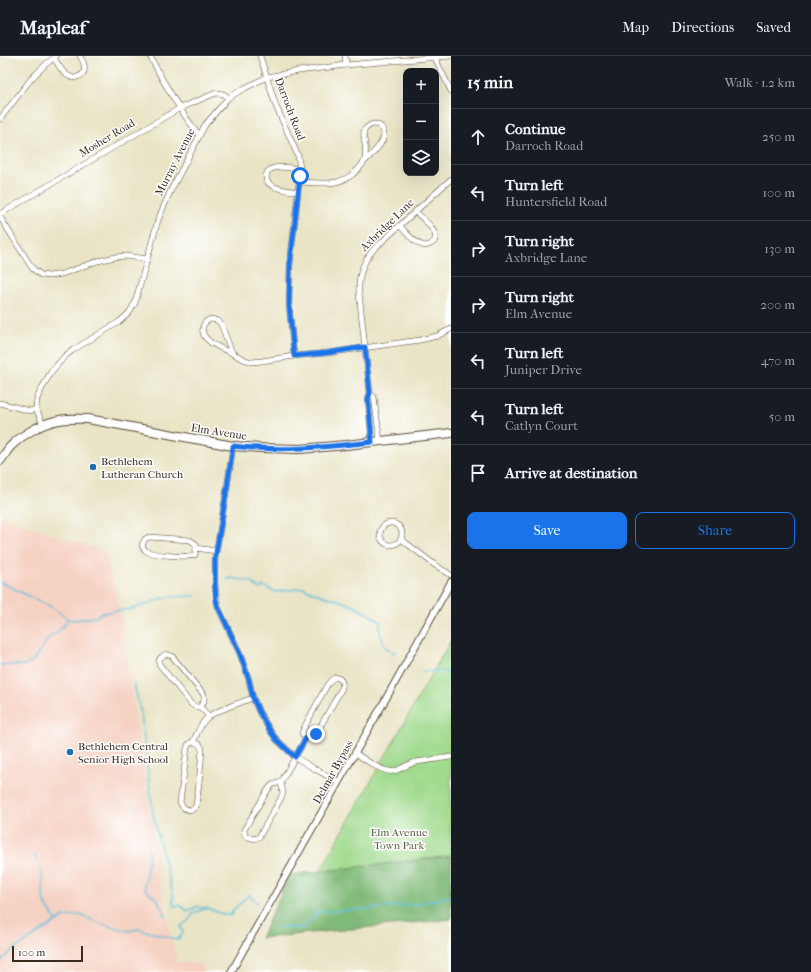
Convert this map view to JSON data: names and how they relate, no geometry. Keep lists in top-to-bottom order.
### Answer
{
  "streets": {
    "main road": ["Elm Avenue"],
    "street": [
      "Darroch Road",
      "Mosher Road",
      "Murray Avenue",
      "Axbridge Lane",
      "Delmar Bypass"
    ]
  },
  "crossings": [
    ["Darroch Road", "Murray Avenue"],
    ["Mosher Road", "Murray Avenue"],
    ["Axbridge Lane", "Elm Avenue"]
  ],
  "parks": ["Elm Avenue Town Park"],
  "places": ["Bethlehem Lutheran Church", "Bethlehem Central Senior High School"],
  "scale_bar": "100 m",
  "page": {
    "header": "Mapleaf",
    "nav": ["Map", "Directions", "Saved"],
    "heading": ["15 min", "Walk · 1.2 km"],
    "map_buttons": ["+", "−"],
    "list": [
      ["Continue", "Darroch Road", "250 m"],
      ["Turn left", "Huntersfield Road", "100 m"],
      ["Turn right", "Axbridge Lane", "130 m"],
      ["Turn right", "Elm Avenue", "200 m"],
      ["Turn left", "Juniper Drive", "470 m"],
      ["Turn left", "Catlyn Court", "50 m"],
      "Arrive at destination"
    ],
    "buttons": ["Save", "Share"],
    "scale": "100 m"
  }
}
